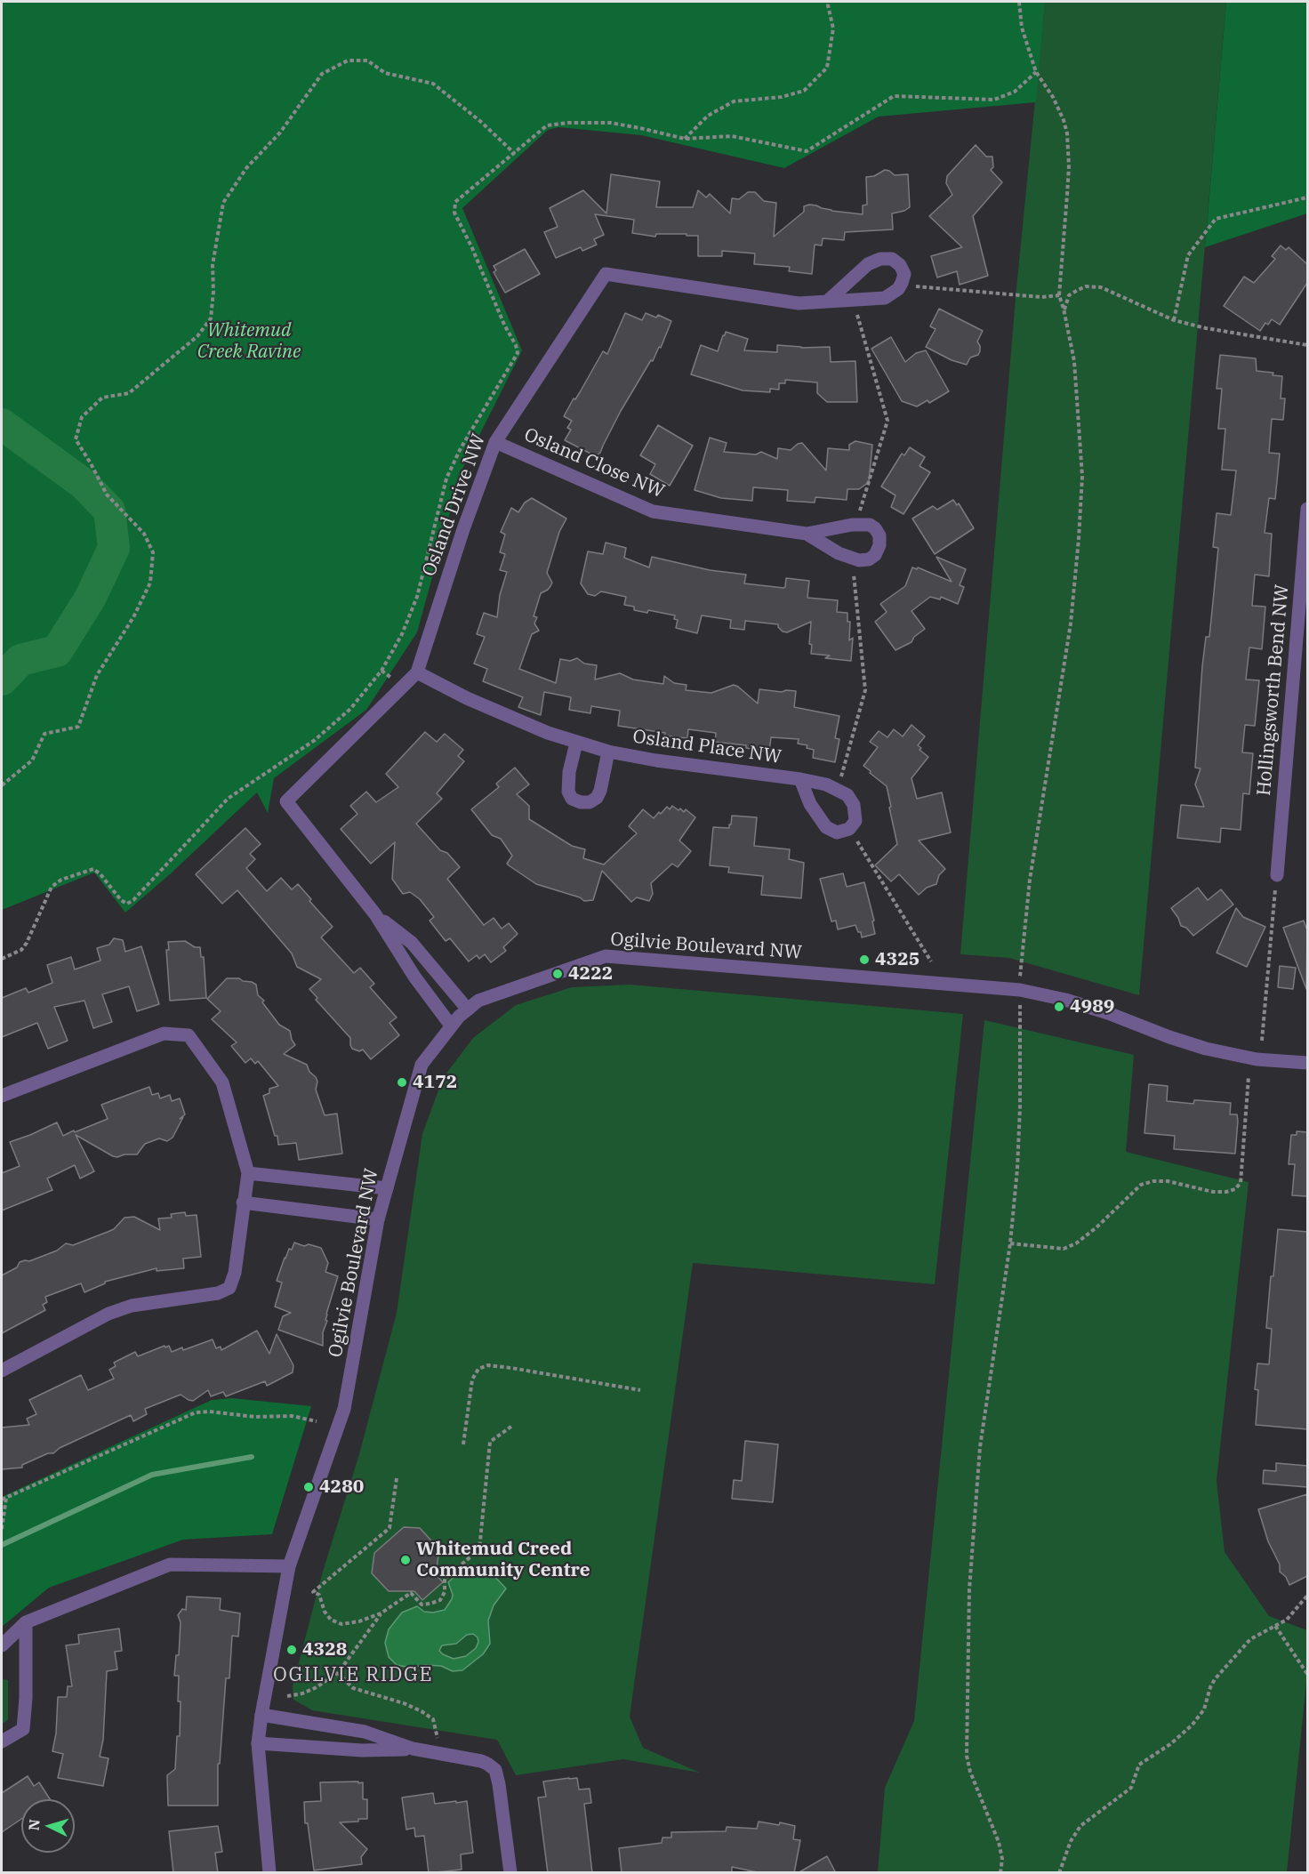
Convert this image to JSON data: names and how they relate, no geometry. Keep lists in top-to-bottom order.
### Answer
{
  "streets": {
    "street": [
      "Osland Close NW",
      "Osland Drive NW",
      "Hollingsworth Bend NW",
      "Osland Place NW",
      "Ogilvie Boulevard NW"
    ]
  },
  "crossings": [
    ["Osland Close NW", "Osland Drive NW"],
    ["Osland Drive NW", "Osland Place NW"],
    ["Osland Drive NW", "Ogilvie Boulevard NW"]
  ],
  "districts": ["OGILVIE RIDGE"],
  "parks": ["Whitemud Creek Ravine"],
  "places": [
    "4325",
    "4222",
    "4989",
    "4172",
    "4280",
    "Whitemud Creed Community Centre",
    "4328"
  ],
  "north": "left"
}
